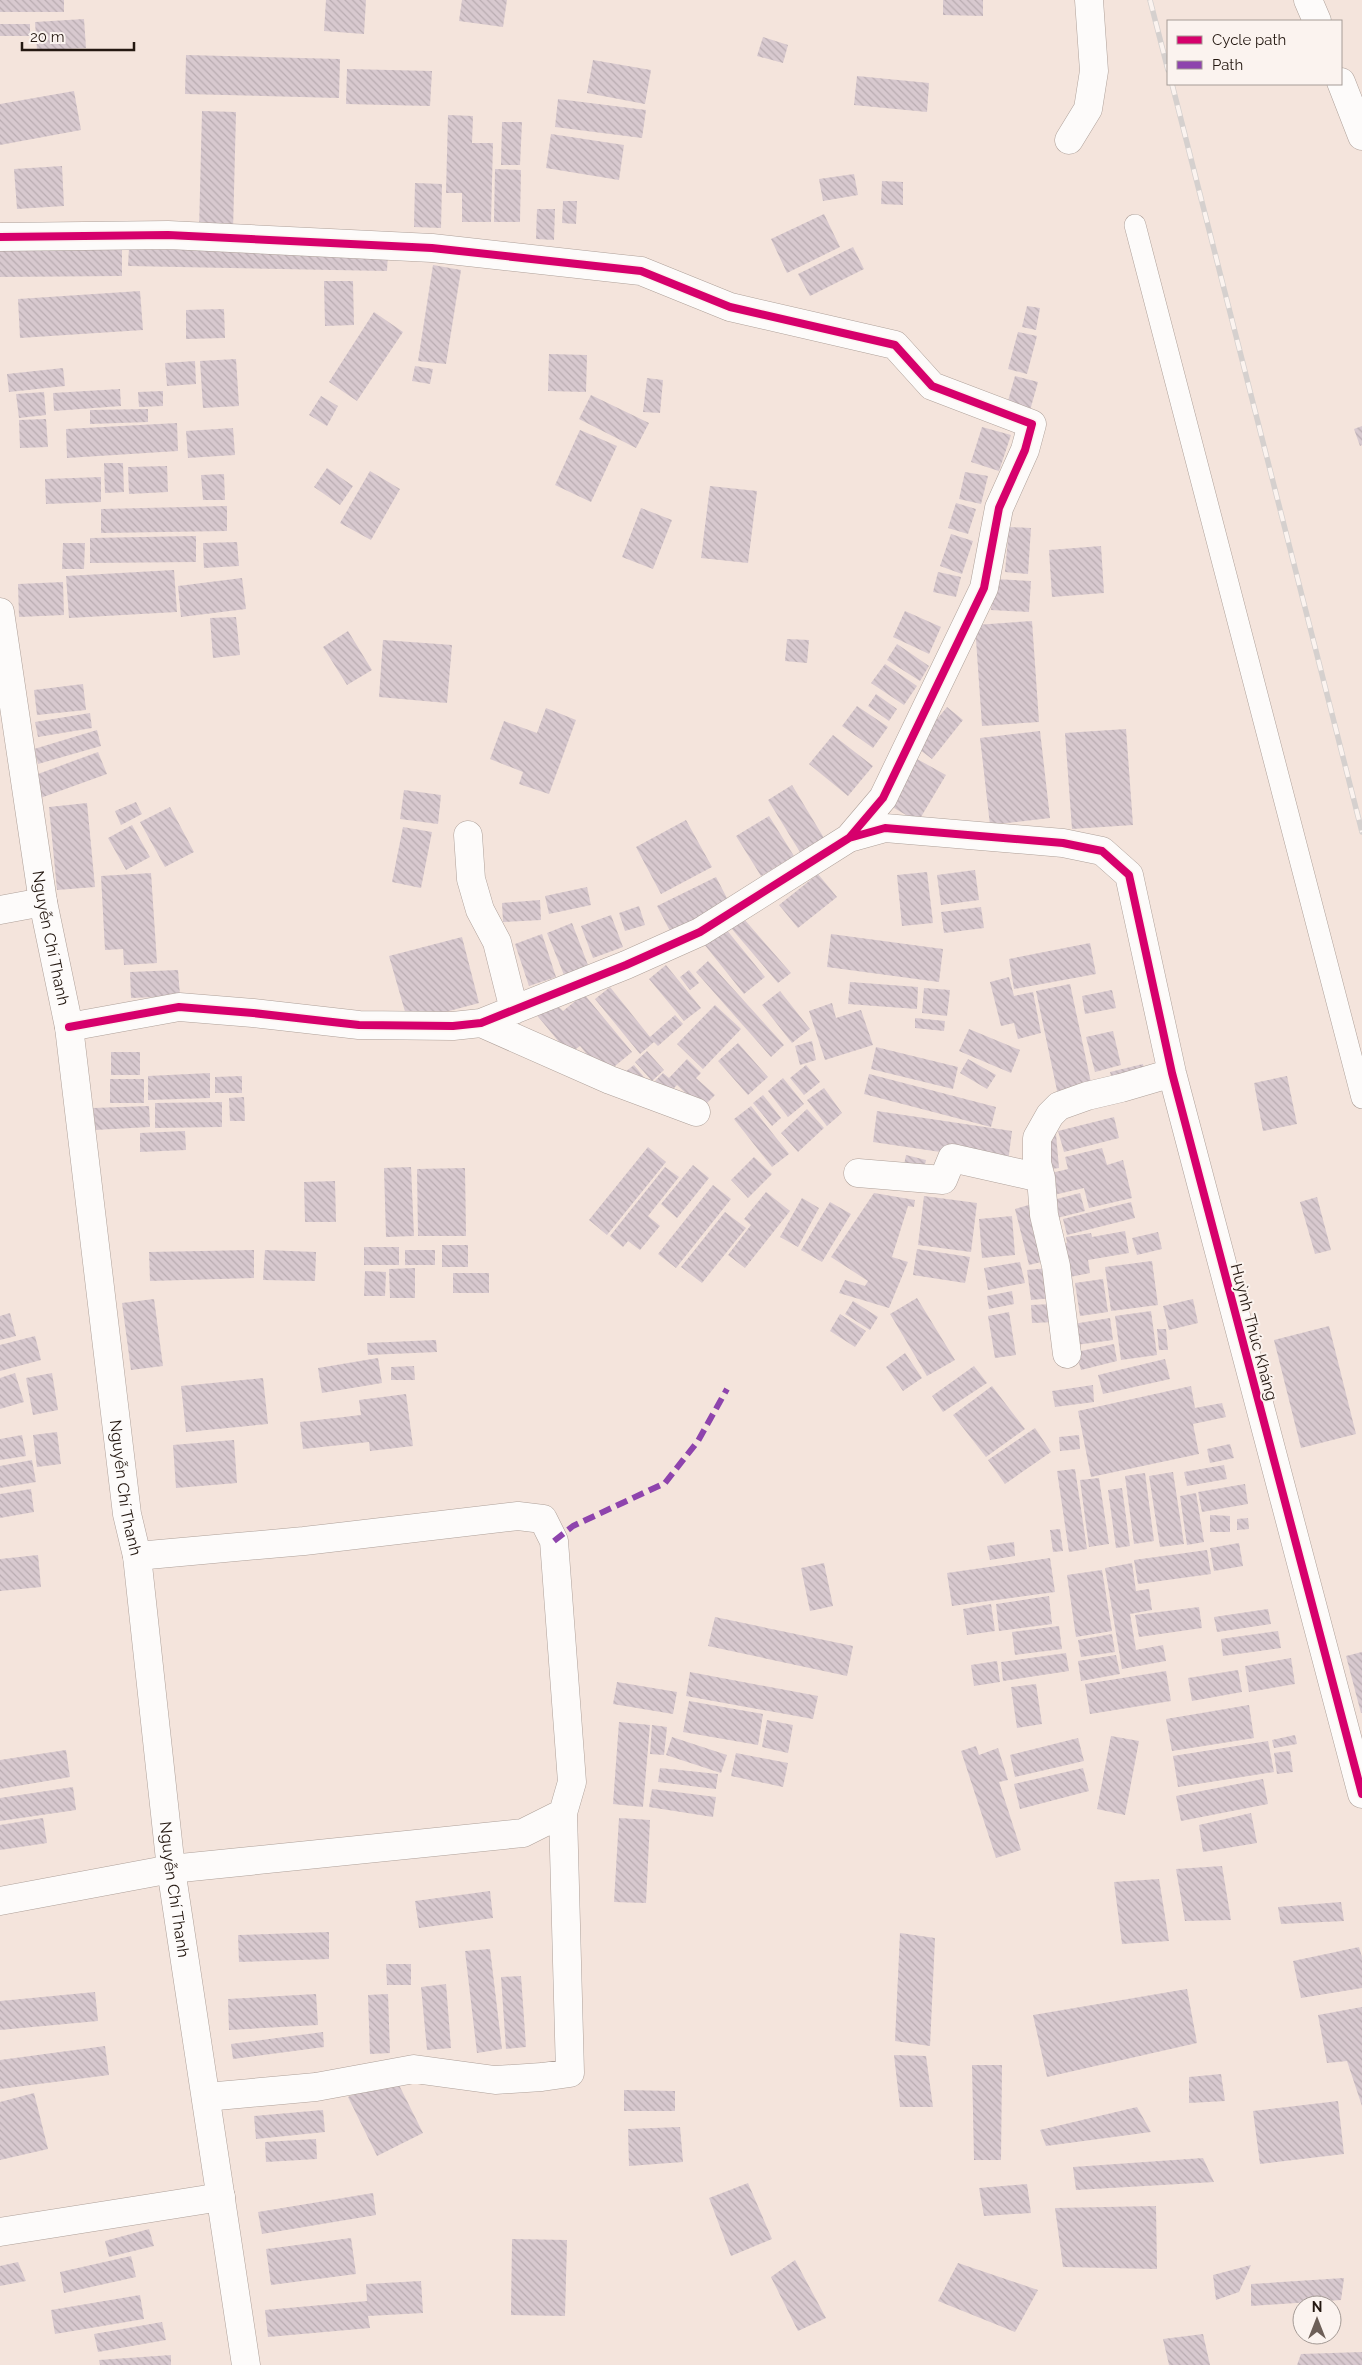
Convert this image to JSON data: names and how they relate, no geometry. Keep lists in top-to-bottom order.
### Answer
{
  "streets": {
    "street": ["Nguyễn Chí Thanh", "Huỳnh Thúc Kháng"]
  },
  "legend": ["Cycle path", "Path"],
  "scale_bar": "20 m",
  "north": "top"
}
